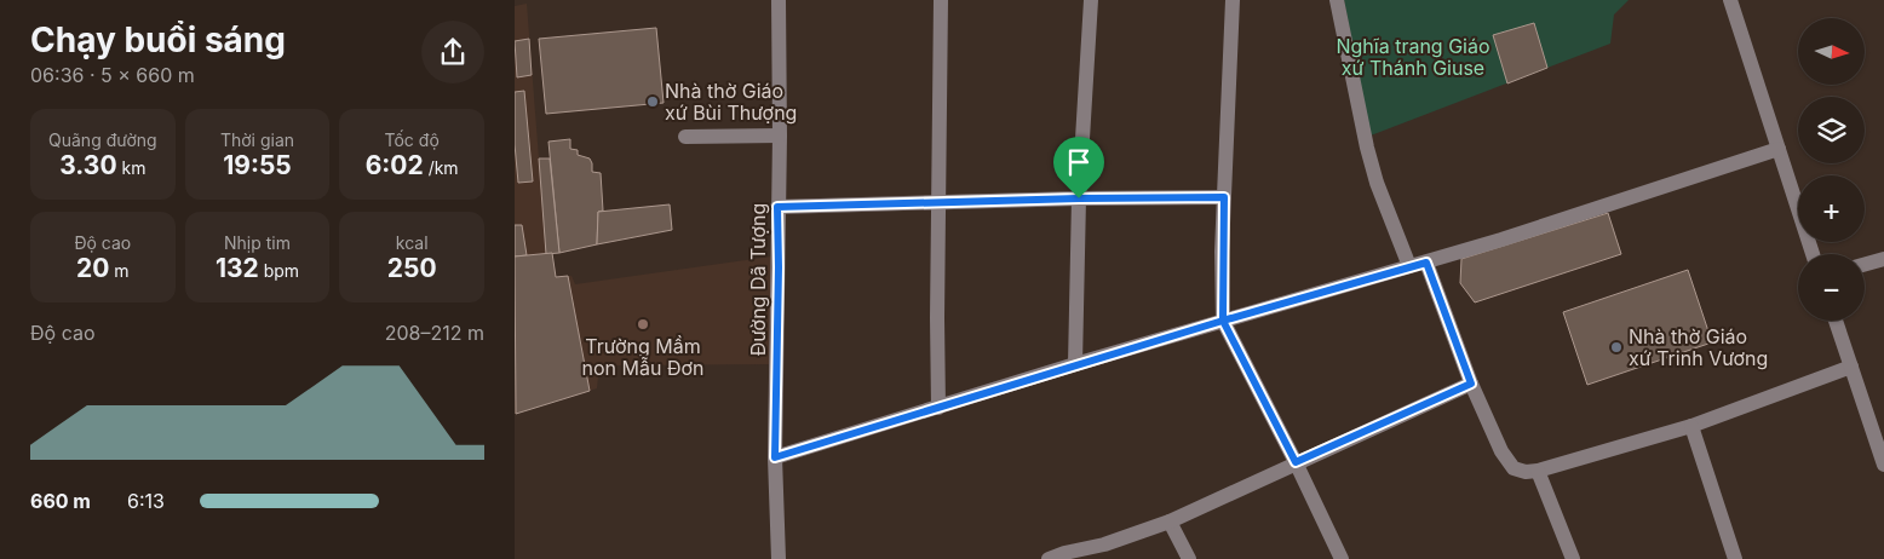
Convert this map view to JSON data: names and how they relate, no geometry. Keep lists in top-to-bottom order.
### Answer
{
  "streets": {
    "street": ["Đường Dã Tượng"]
  },
  "parks": ["Nghĩa trang Giáo xứ Thánh Giuse"],
  "places": ["Nhà thờ Giáo xứ Bùi Thượng", "Trường Mầm non Mẫu Đơn", "Nhà thờ Giáo xứ Trinh Vương"],
  "north": "right",
  "page": {
    "heading": ["Chạy buổi sáng", "06:36 · 5 × 660 m"],
    "map_buttons": ["+", "−"],
    "stats": [
      ["Quãng đường", "3.30 km"],
      ["Thời gian", "19:55"],
      ["Tốc độ", "6:02 /km"],
      ["Độ cao", "20 m"],
      ["Nhịp tim", "132 bpm"],
      ["kcal", "250"]
    ],
    "chart": ["Độ cao", "208–212 m"],
    "list": [
      {
        "name": "660 m",
        "note": "6:13"
      }
    ]
  }
}
